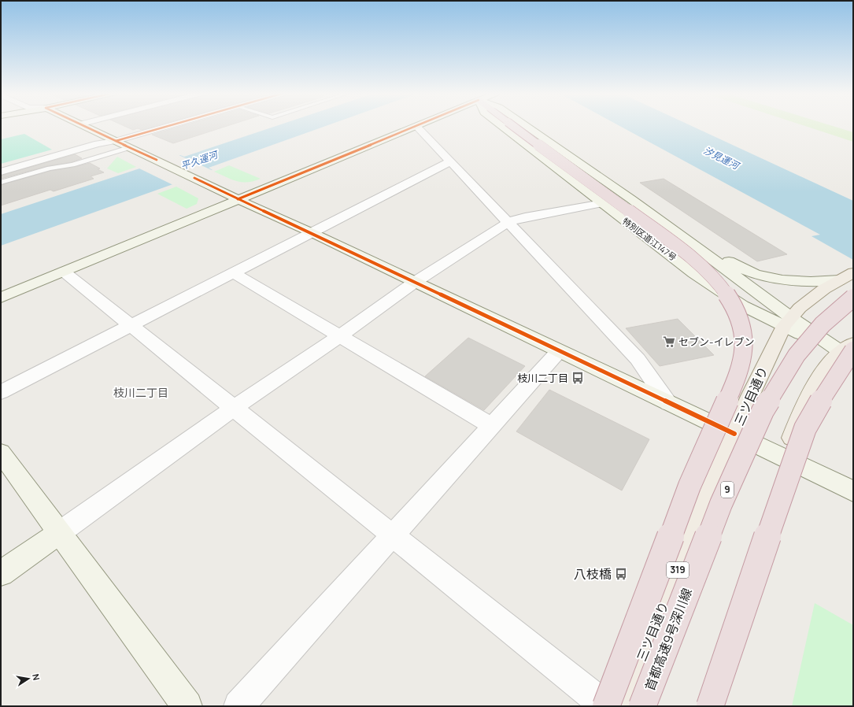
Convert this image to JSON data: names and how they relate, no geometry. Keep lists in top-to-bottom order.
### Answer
{
  "streets": {
    "highway": ["9", "首都高速9号深川線"],
    "main road": ["三ツ目通り", "319"],
    "street": ["特別区道江147号"]
  },
  "crossings": [
    ["特別区道江147号", "三ツ目通り"]
  ],
  "districts": ["枝川二丁目"],
  "water": ["汐見運河", "平久運河"],
  "places": {
    "supermarket": ["セブン-イレブン"],
    "bus stop": ["枝川二丁目", "八枝橋"]
  },
  "north": "right"
}
